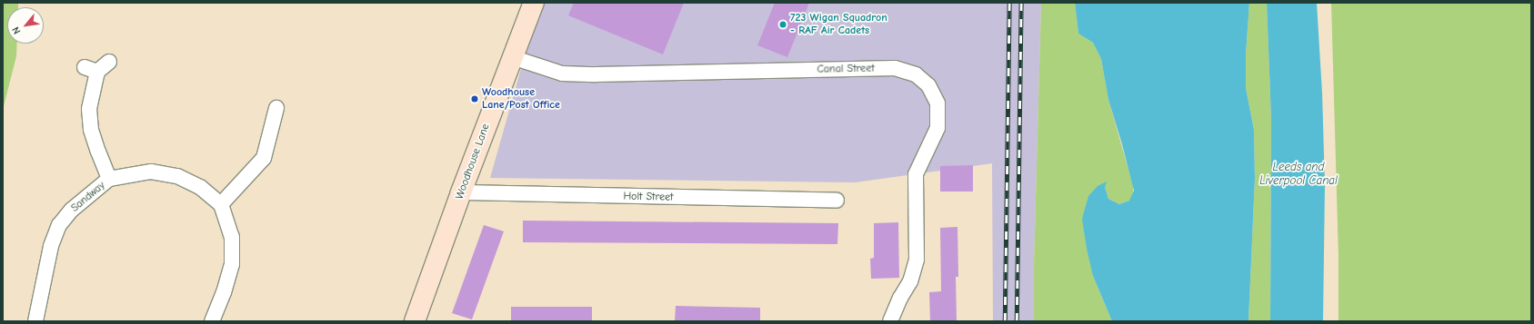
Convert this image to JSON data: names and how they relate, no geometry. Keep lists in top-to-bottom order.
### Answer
{
  "streets": {
    "main road": ["Woodhouse Lane"],
    "street": ["Canal Street", "Sandway", "Holt Street"]
  },
  "crossings": [
    ["Canal Street", "Woodhouse Lane"],
    ["Woodhouse Lane", "Holt Street"]
  ],
  "water": ["Leeds and Liverpool Canal"],
  "places": ["723 Wigan Squadron - RAF Air Cadets", "Woodhouse Lane/Post Office"],
  "north": "bottom left"
}
